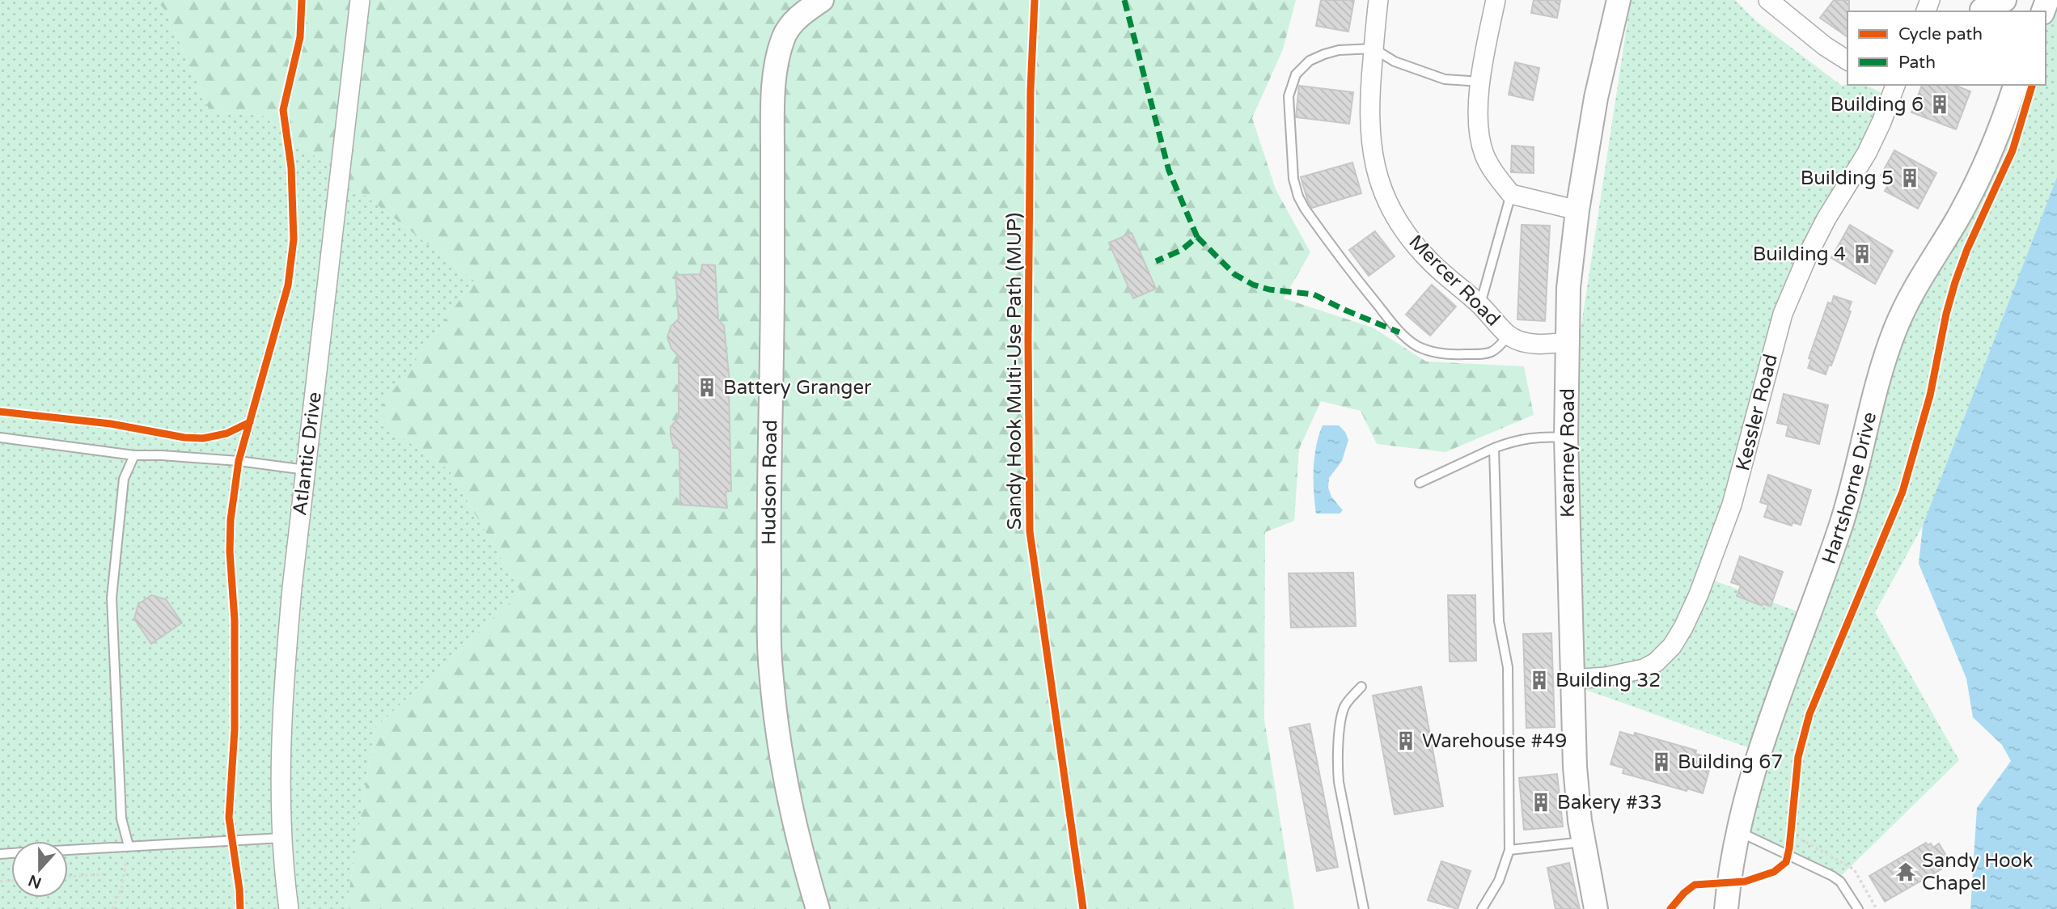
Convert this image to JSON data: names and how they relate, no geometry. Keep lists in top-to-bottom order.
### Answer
{
  "streets": {
    "street": [
      "Mercer Road",
      "Kessler Road",
      "Kearney Road",
      "Atlantic Drive",
      "Hudson Road",
      "Hartshorne Drive"
    ],
    "cycle path": ["Sandy Hook Multi-Use Path (MUP)"]
  },
  "crossings": [
    ["Mercer Road", "Kearney Road"],
    ["Kessler Road", "Kearney Road"]
  ],
  "places": {
    "building": [
      "Building 6",
      "Building 5",
      "Building 4",
      "Battery Granger",
      "Building 32",
      "Warehouse #49",
      "Building 67",
      "Bakery #33"
    ],
    "temple": ["Sandy Hook Chapel"]
  },
  "legend": ["Cycle path", "Path"],
  "north": "bottom"
}
